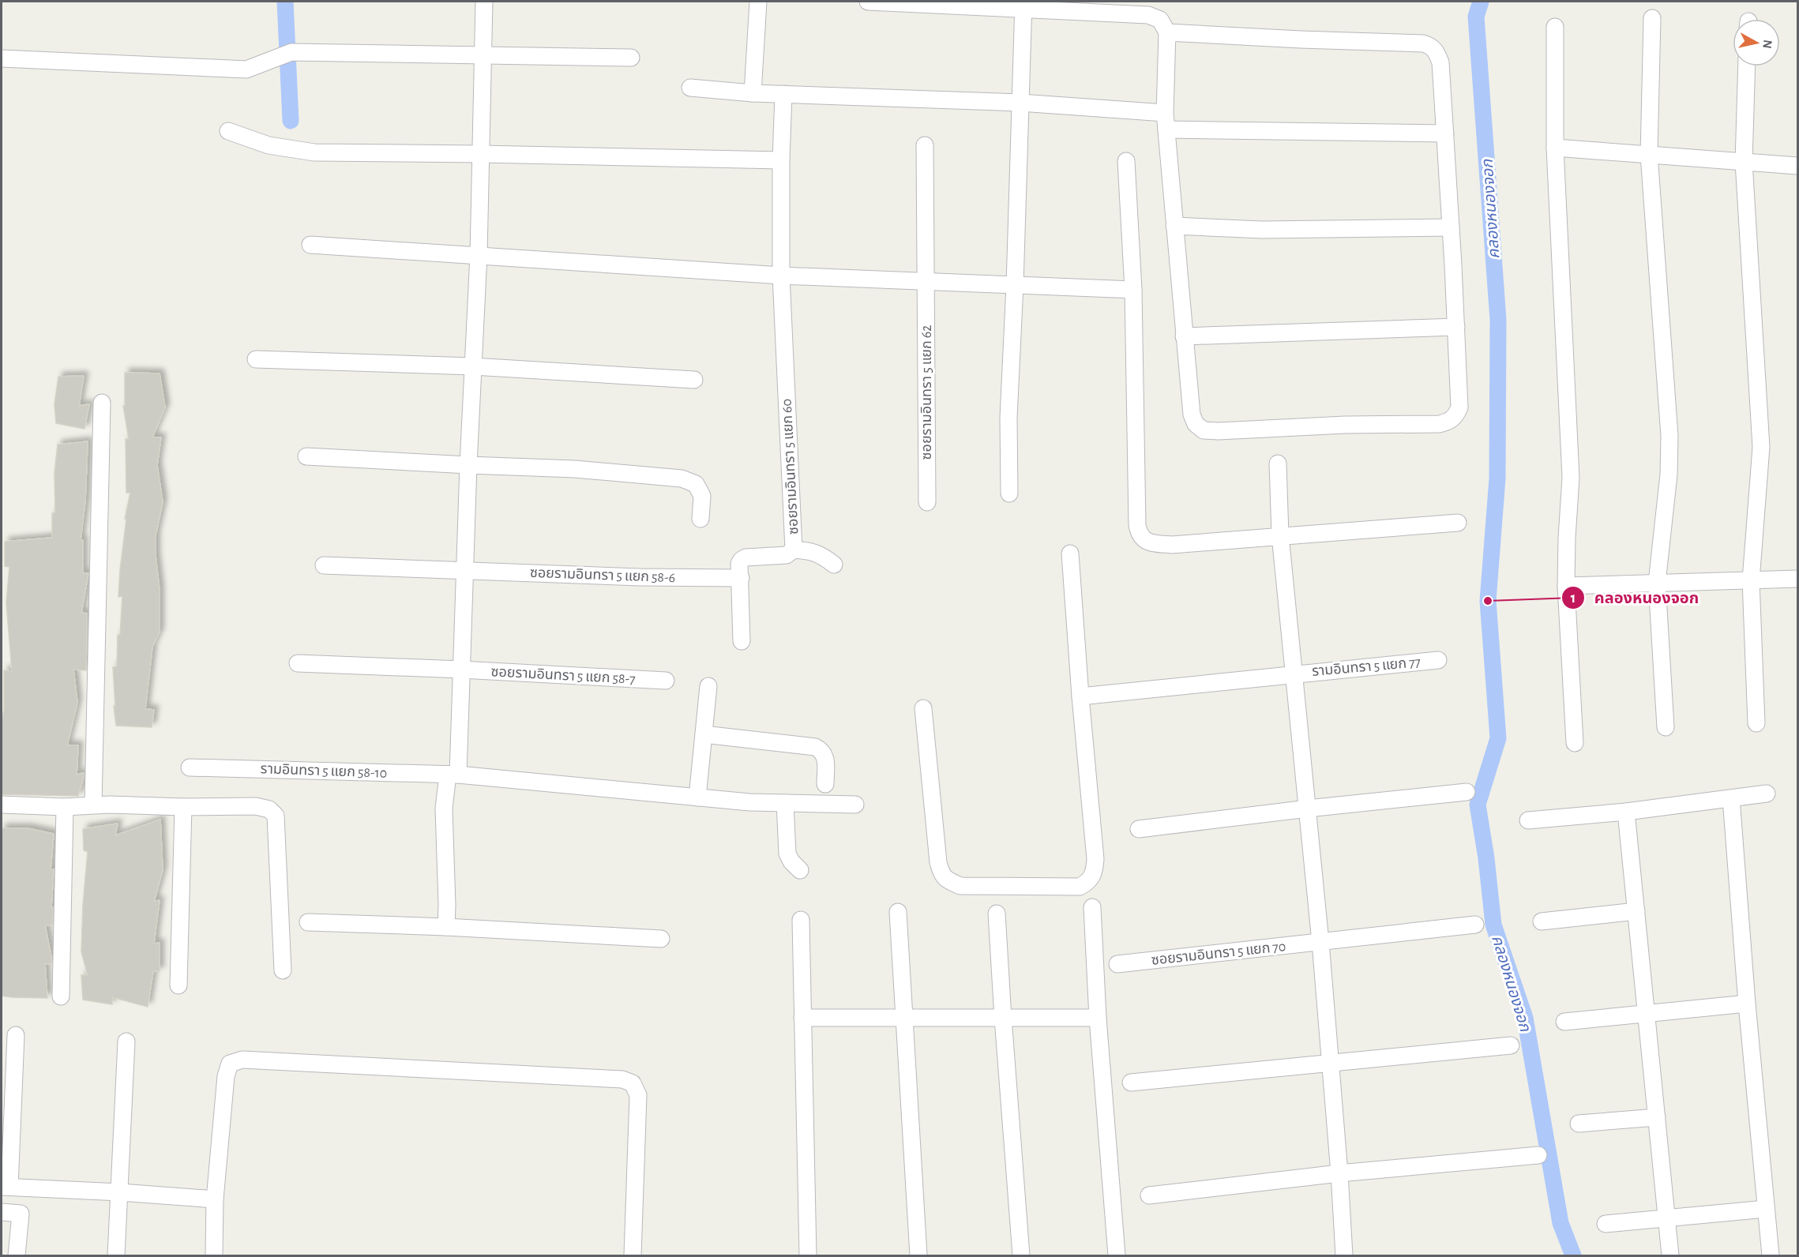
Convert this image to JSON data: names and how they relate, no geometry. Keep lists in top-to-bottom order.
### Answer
{
  "streets": {
    "street": [
      "ซอยรามอินทรา 5 แยก 62",
      "ซอยรามอินทรา 5 แยก 60",
      "ซอยรามอินทรา 5 แยก 58-6",
      "รามอินทรา 5 แยก 77",
      "ซอยรามอินทรา 5 แยก 58-7",
      "รามอินทรา 5 แยก 58-10",
      "ซอยรามอินทรา 5 แยก 70"
    ]
  },
  "crossings": [
    ["ซอยรามอินทรา 5 แยก 60", "ซอยรามอินทรา 5 แยก 58-6"]
  ],
  "water": ["คลองหนองจอก"],
  "places": ["คลองหนองจอก"],
  "north": "right"
}
